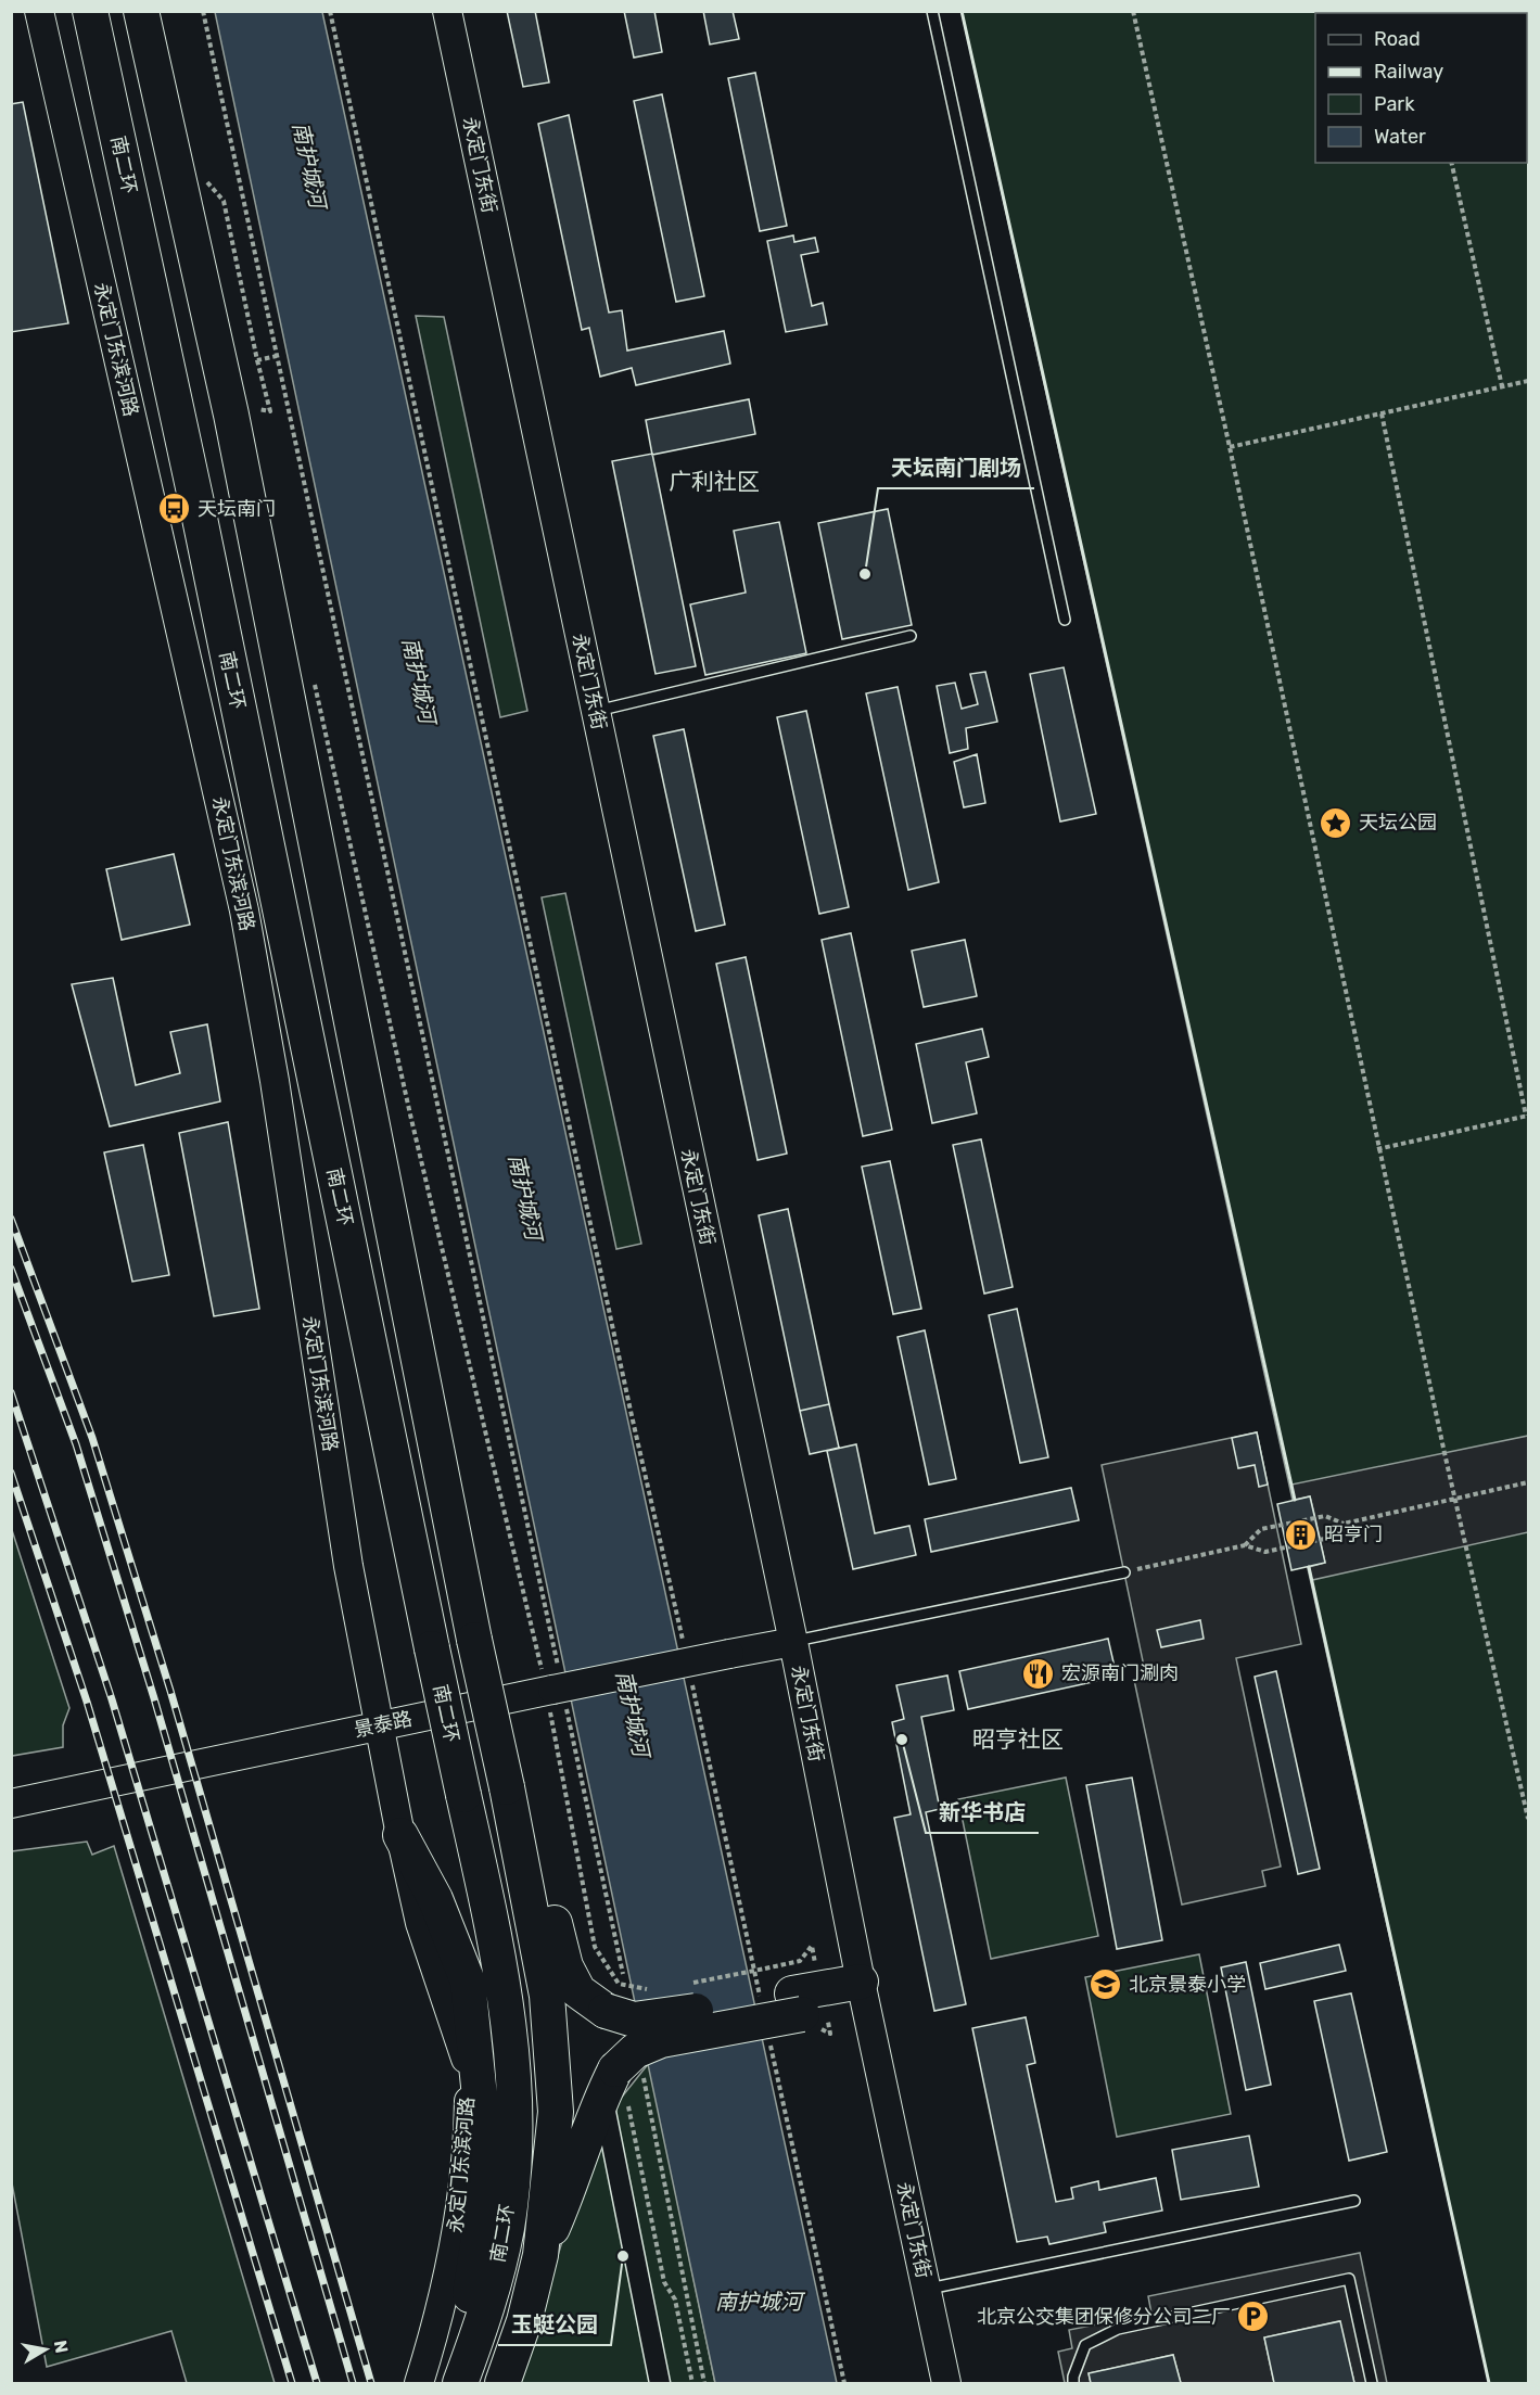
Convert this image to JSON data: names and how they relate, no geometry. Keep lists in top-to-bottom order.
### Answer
{
  "streets": {
    "highway": ["南二环"],
    "street": ["永定门东街", "永定门东滨河路", "景泰路"]
  },
  "crossings": [
    ["永定门东街", "景泰路"],
    ["永定门东滨河路", "景泰路"]
  ],
  "districts": ["广利社区", "昭亨社区"],
  "water": ["南护城河"],
  "places": {
    "bus stop": ["天坛南门"],
    "other": ["天坛南门剧场", "新华书店", "玉蜓公园"],
    "place": ["天坛公园"],
    "building": ["昭亨门"],
    "restaurant": ["宏源南门涮肉"],
    "school or university": ["北京景泰小学"],
    "parking": ["北京公交集团保修分公司二厂"]
  },
  "legend": [
    "Road",
    "Railway",
    "Park",
    "Water"
  ],
  "north": "right"
}
